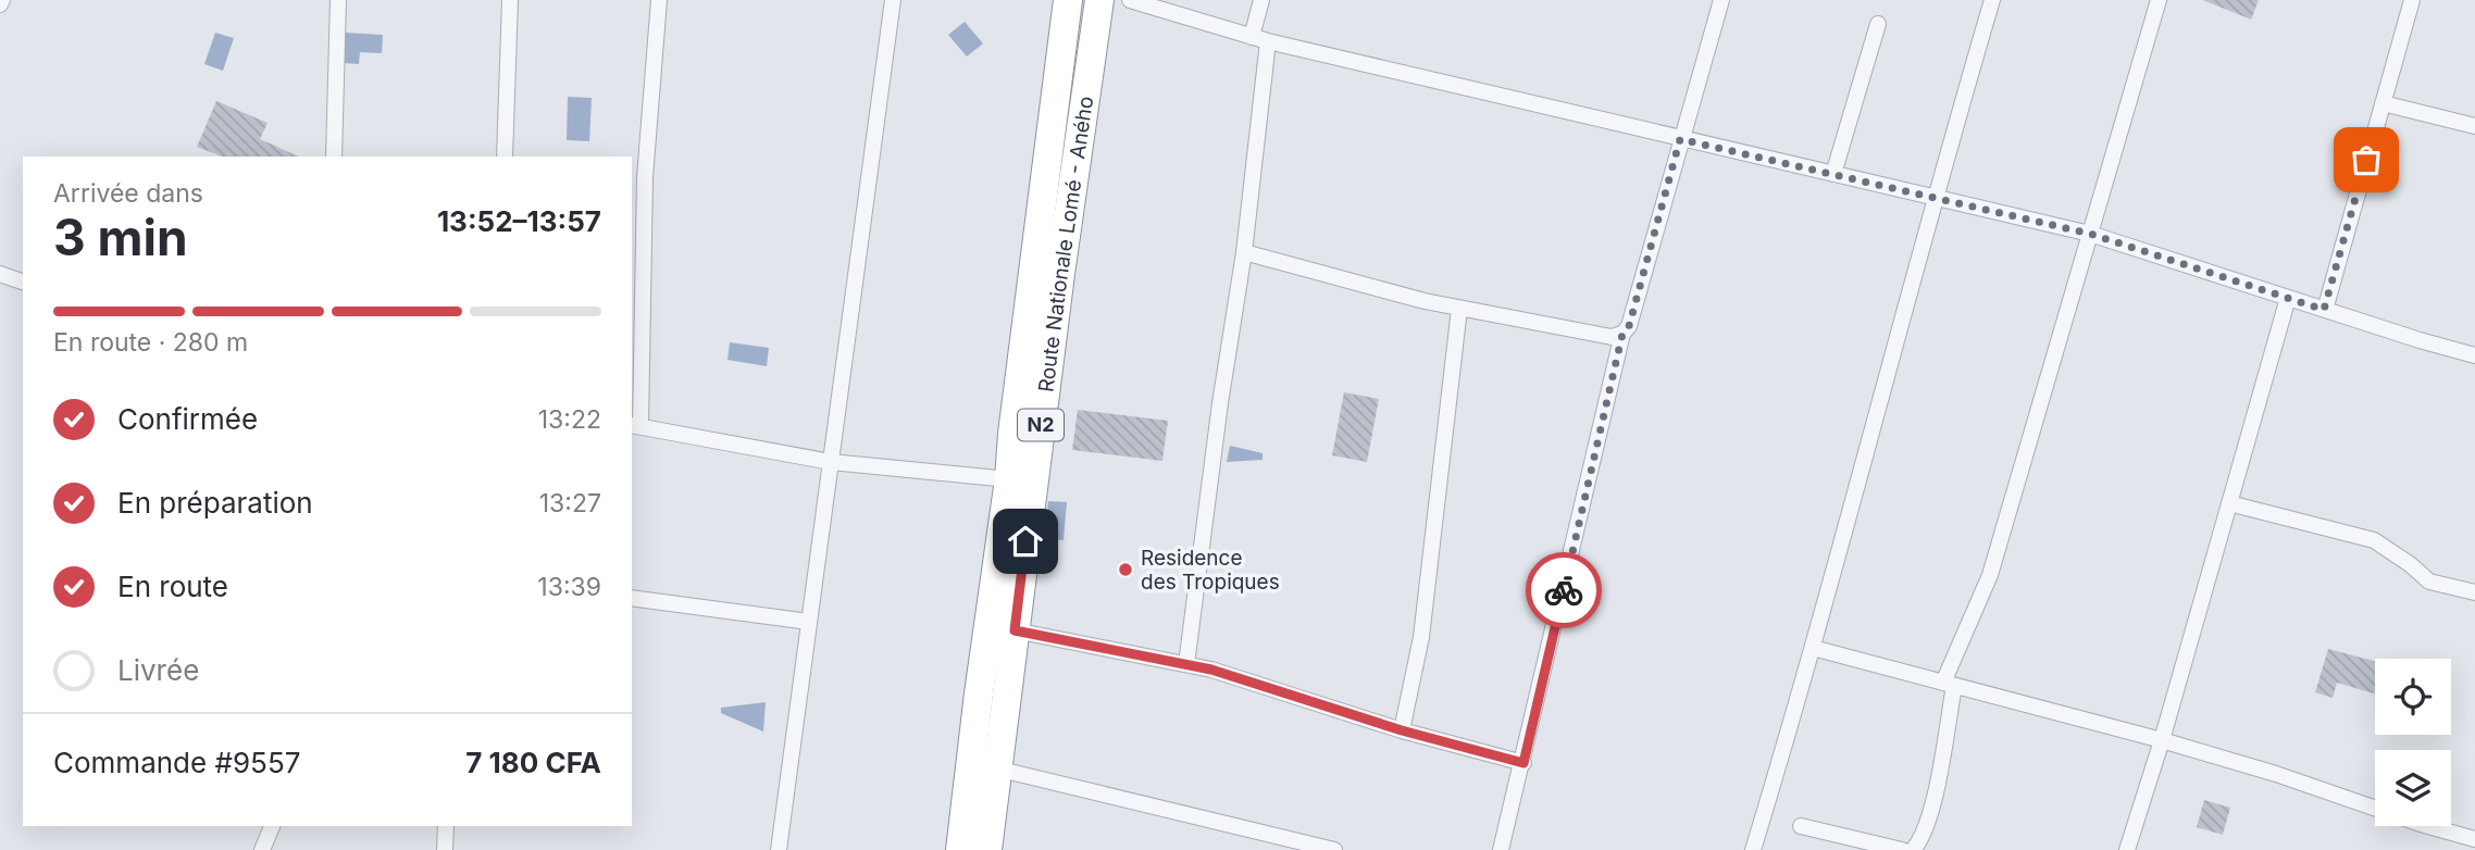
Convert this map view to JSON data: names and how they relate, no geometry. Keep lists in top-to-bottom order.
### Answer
{
  "streets": {
    "highway": ["Route Nationale Lomé - Aného", "N2"]
  },
  "places": ["Residence des Tropiques"],
  "page": {
    "heading": ["3 min", "Arrivée dans", "13:52–13:57"],
    "panel": ["Commande #9557", "7 180 CFA"],
    "bar": "En route · 280 m",
    "list": [
      ["Confirmée", "13:22"],
      ["En préparation", "13:27"],
      ["En route", "13:39"],
      "Livrée"
    ]
  }
}
